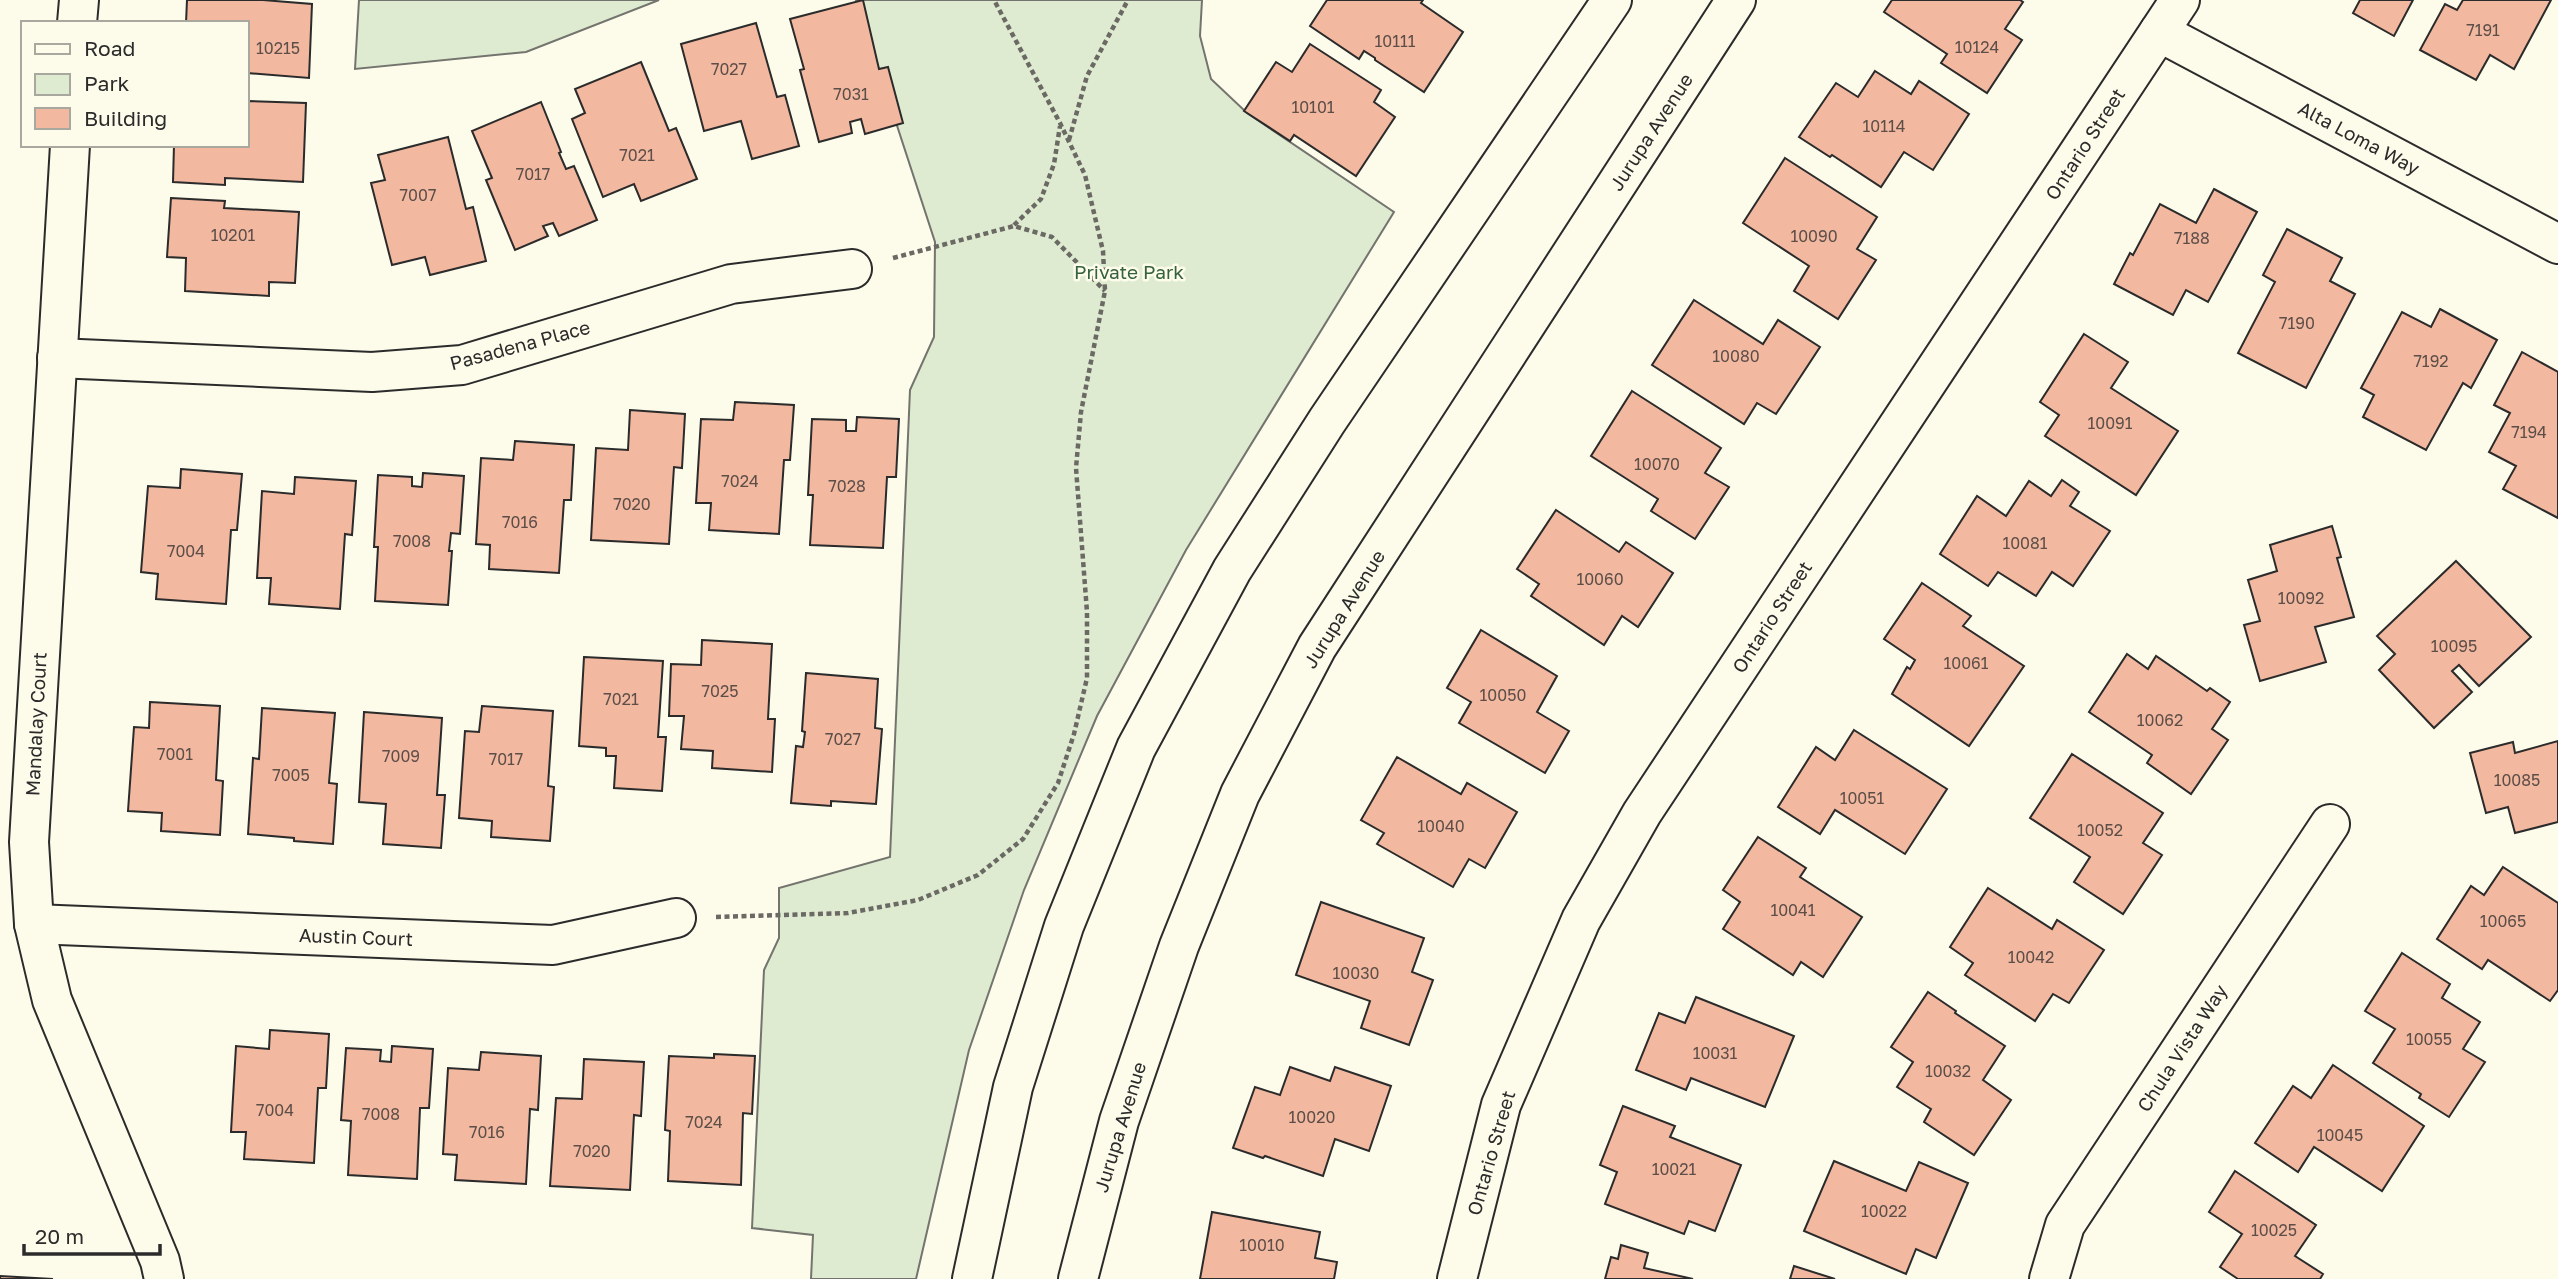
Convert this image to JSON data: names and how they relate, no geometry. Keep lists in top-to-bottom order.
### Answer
{
  "streets": {
    "street": [
      "Jurupa Avenue",
      "Alta Loma Way",
      "Ontario Street",
      "Pasadena Place",
      "Mandalay Court",
      "Austin Court",
      "Chula Vista Way"
    ]
  },
  "crossings": [
    ["Alta Loma Way", "Ontario Street"],
    ["Pasadena Place", "Mandalay Court"],
    ["Mandalay Court", "Austin Court"]
  ],
  "parks": ["Private Park"],
  "house_numbers": [
    "7191",
    "10111",
    "10124",
    "10215",
    "7027",
    "7031",
    "10101",
    "10114",
    "7021",
    "7017",
    "7007",
    "10201",
    "10090",
    "7188",
    "7190",
    "10080",
    "7192",
    "10091",
    "7194",
    "10070",
    "7024",
    "7028",
    "7020",
    "7016",
    "7008",
    "10081",
    "7004",
    "10060",
    "10092",
    "10095",
    "10061",
    "7025",
    "10050",
    "7021",
    "10062",
    "7027",
    "7001",
    "7009",
    "7017",
    "7005",
    "10085",
    "10051",
    "10040",
    "10052",
    "10041",
    "10065",
    "10042",
    "10030",
    "10055",
    "10031",
    "10032",
    "7004",
    "7008",
    "10020",
    "7024",
    "7016",
    "10045",
    "7020",
    "10021",
    "10022",
    "10025",
    "10010"
  ],
  "legend": ["Road", "Park", "Building"],
  "scale_bar": "20 m"
}
